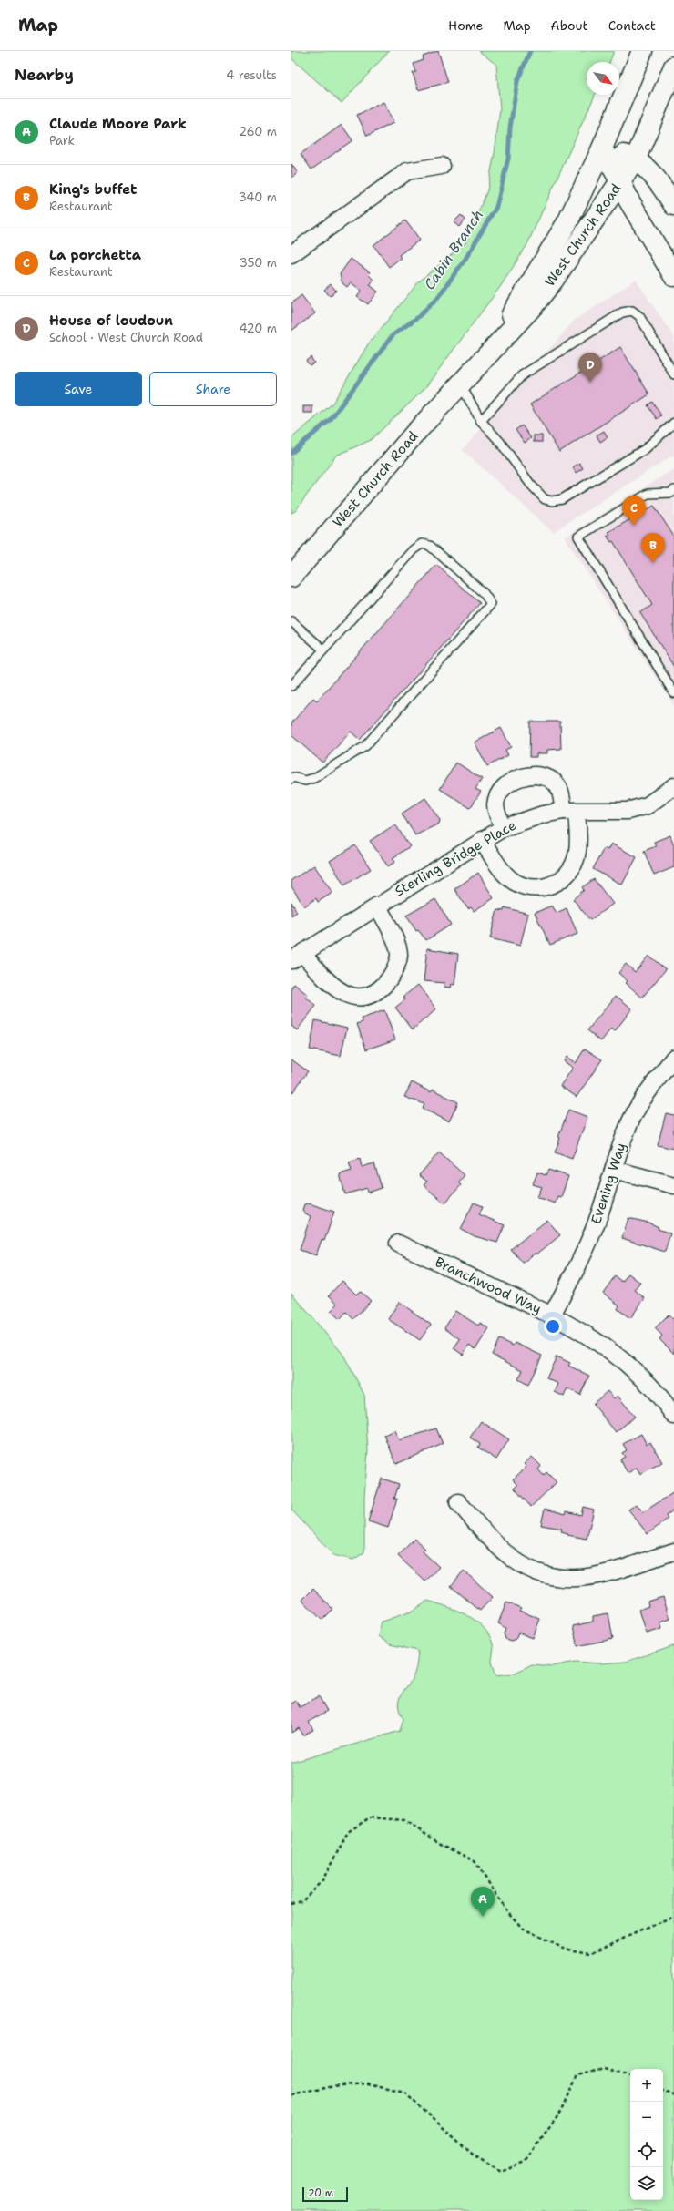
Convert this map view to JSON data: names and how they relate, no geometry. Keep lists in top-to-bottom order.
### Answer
{
  "streets": {
    "main road": ["West Church Road"],
    "street": ["Sterling Bridge Place", "Evening Way", "Branchwood Way"]
  },
  "crossings": [
    ["Evening Way", "Branchwood Way"]
  ],
  "water": ["Cabin Branch"],
  "scale_bar": "20 m",
  "north": "bottom right",
  "page": {
    "header": "Map",
    "nav": [
      "Home",
      "Map",
      "About",
      "Contact"
    ],
    "heading": ["Nearby", "4 results"],
    "list": [
      {
        "mark": "A",
        "name": "Claude Moore Park",
        "note": "Park",
        "value": "260 m"
      },
      {
        "mark": "B",
        "name": "King's buffet",
        "note": "Restaurant",
        "value": "340 m"
      },
      {
        "mark": "C",
        "name": "La porchetta",
        "note": "Restaurant",
        "value": "350 m"
      },
      {
        "mark": "D",
        "name": "House of loudoun",
        "note": "School · West Church Road",
        "value": "420 m"
      }
    ],
    "pins": [
      "D",
      "C",
      "B",
      "A"
    ],
    "buttons": ["Save", "Share"],
    "map_buttons": ["+", "−"],
    "scale": "20 m"
  }
}
